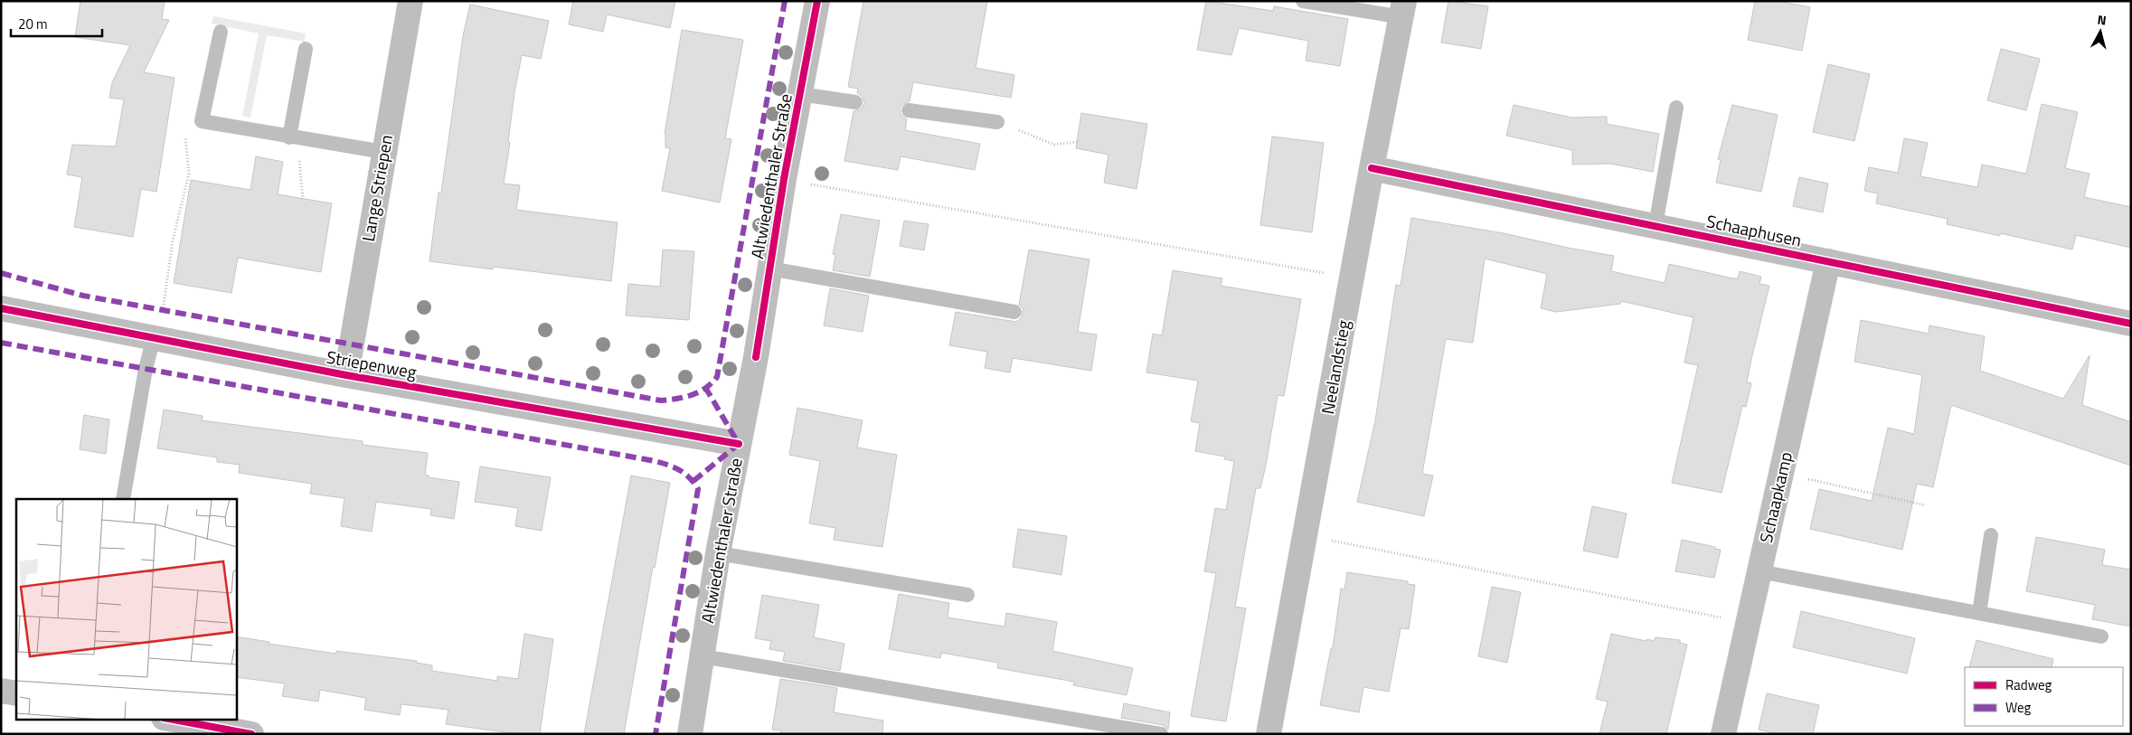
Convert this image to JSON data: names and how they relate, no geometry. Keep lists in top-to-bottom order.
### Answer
{
  "streets": {
    "street": [
      "Altwiedenthaler Straße",
      "Lange Striepen",
      "Schaaphusen",
      "Striepenweg",
      "Neelandstieg",
      "Schaapkamp"
    ]
  },
  "crossings": [
    ["Altwiedenthaler Straße", "Striepenweg"],
    ["Lange Striepen", "Striepenweg"],
    ["Schaaphusen", "Neelandstieg"],
    ["Schaaphusen", "Schaapkamp"]
  ],
  "legend": ["Radweg", "Weg"],
  "scale_bar": "20 m",
  "north": "top"
}
